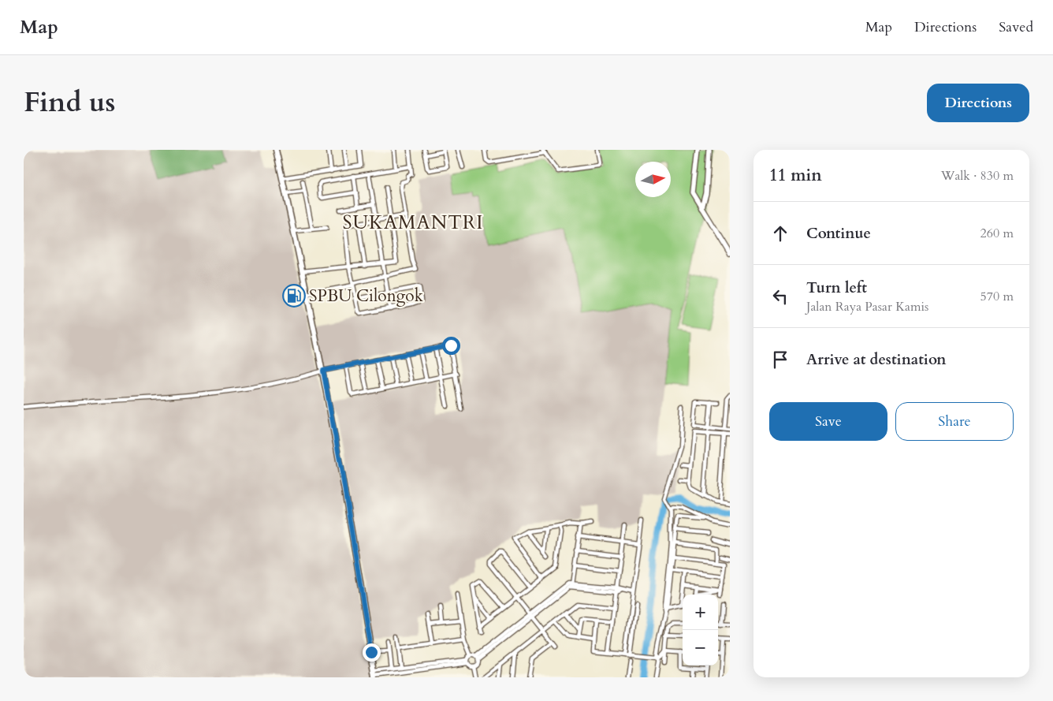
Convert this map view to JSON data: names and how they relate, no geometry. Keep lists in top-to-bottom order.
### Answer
{
  "districts": ["SUKAMANTRI"],
  "places": {
    "fuel station": ["SPBU Cilongok"]
  },
  "north": "right",
  "page": {
    "header": "Map",
    "nav": ["Map", "Directions", "Saved"],
    "title": "Find us",
    "buttons": [
      "Directions",
      ["Save", "Share"]
    ],
    "heading": ["11 min", "Walk · 830 m"],
    "list": [
      ["Continue", "260 m"],
      ["Turn left", "Jalan Raya Pasar Kamis", "570 m"],
      "Arrive at destination"
    ],
    "map_buttons": ["+", "−"]
  }
}
